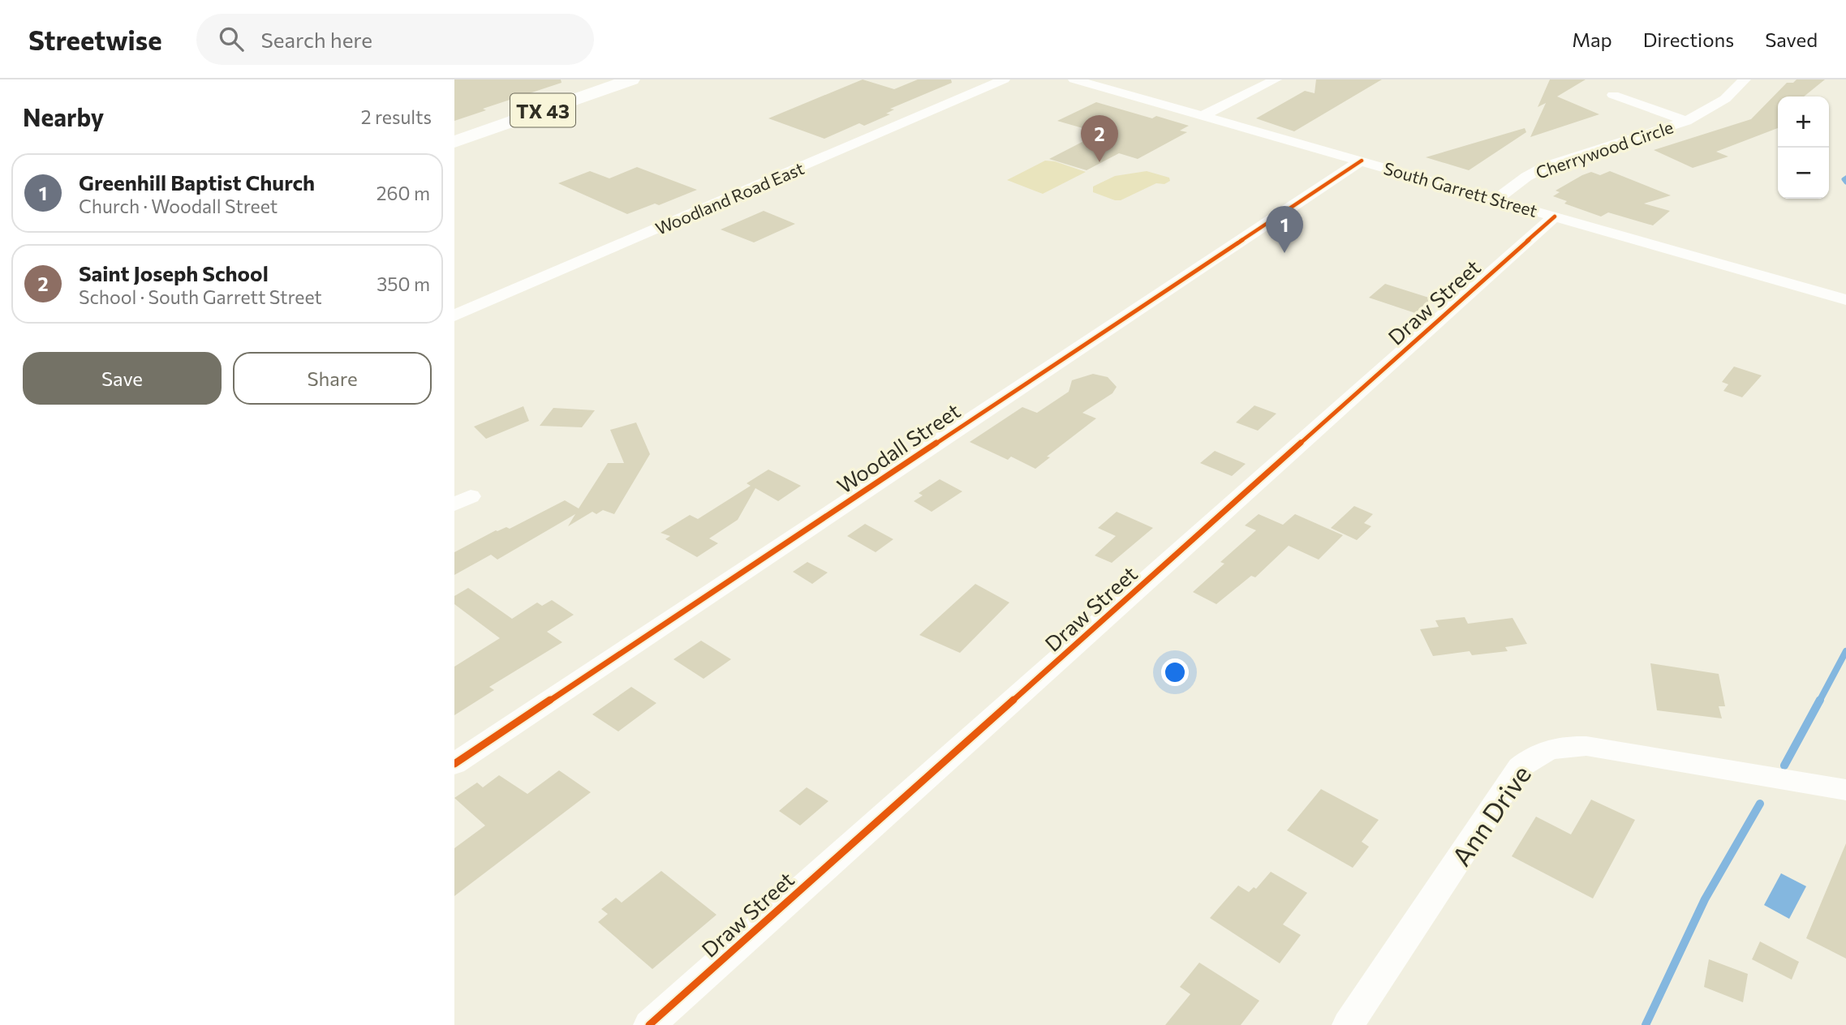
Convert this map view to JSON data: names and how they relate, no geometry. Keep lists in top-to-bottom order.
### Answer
{
  "streets": {
    "main road": ["TX 43"],
    "street": [
      "Cherrywood Circle",
      "South Garrett Street",
      "Woodland Road East",
      "Draw Street",
      "Woodall Street",
      "Ann Drive"
    ]
  },
  "crossings": [
    ["Cherrywood Circle", "South Garrett Street"],
    ["South Garrett Street", "Draw Street"],
    ["South Garrett Street", "Woodall Street"]
  ],
  "page": {
    "header": "Streetwise",
    "search": "Search here",
    "nav": ["Map", "Directions", "Saved"],
    "heading": ["Nearby", "2 results"],
    "map_buttons": ["+", "−"],
    "pins": ["2", "1"],
    "list": [
      {
        "mark": "1",
        "name": "Greenhill Baptist Church",
        "note": "Church · Woodall Street",
        "value": "260 m"
      },
      {
        "mark": "2",
        "name": "Saint Joseph School",
        "note": "School · South Garrett Street",
        "value": "350 m"
      }
    ],
    "buttons": ["Save", "Share"]
  }
}
